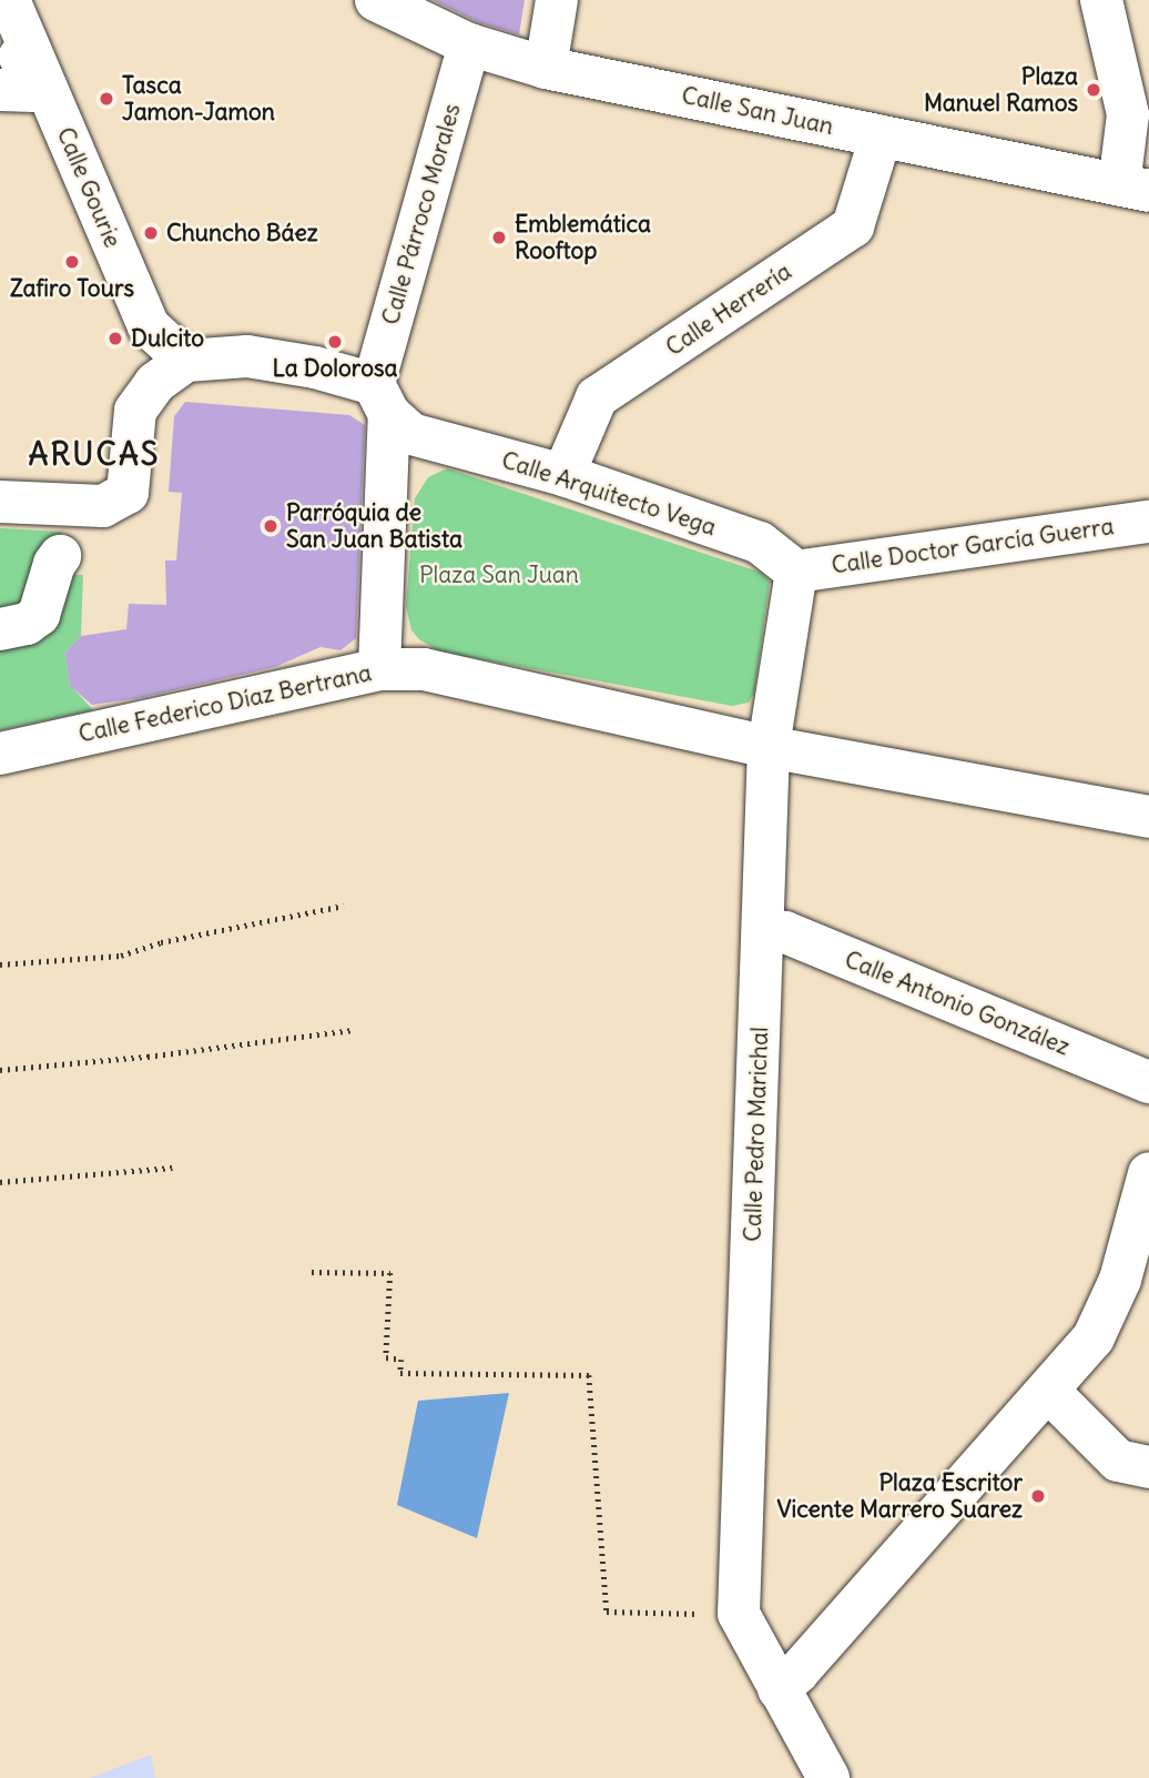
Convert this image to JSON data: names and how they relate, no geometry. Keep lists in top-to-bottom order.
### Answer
{
  "streets": {
    "street": [
      "Calle San Juan",
      "Calle Gourie",
      "Calle Párroco Morales",
      "Calle Herrería",
      "Calle Arquitecto Vega",
      "Calle Doctor García Guerra",
      "Calle Federico Díaz Bertrana",
      "Calle Antonio González",
      "Calle Pedro Marichal"
    ]
  },
  "crossings": [
    ["Calle San Juan", "Calle Párroco Morales"],
    ["Calle San Juan", "Calle Herrería"],
    ["Calle Gourie", "Calle Arquitecto Vega"],
    ["Calle Párroco Morales", "Calle Arquitecto Vega"],
    ["Calle Párroco Morales", "Calle Federico Díaz Bertrana"],
    ["Calle Herrería", "Calle Arquitecto Vega"],
    ["Calle Arquitecto Vega", "Calle Doctor García Guerra"],
    ["Calle Arquitecto Vega", "Calle Pedro Marichal"],
    ["Calle Doctor García Guerra", "Calle Pedro Marichal"],
    ["Calle Federico Díaz Bertrana", "Calle Pedro Marichal"],
    ["Calle Antonio González", "Calle Pedro Marichal"]
  ],
  "districts": ["ARUCAS"],
  "parks": ["Plaza San Juan"],
  "places": [
    "Plaza Manuel Ramos",
    "Tasca Jamon-Jamon",
    "Chuncho Báez",
    "Emblemática Rooftop",
    "Zafiro Tours",
    "Dulcito",
    "La Dolorosa",
    "Parróquia de San Juan Batista",
    "Plaza Escritor Vicente Marrero Suarez"
  ]
}
